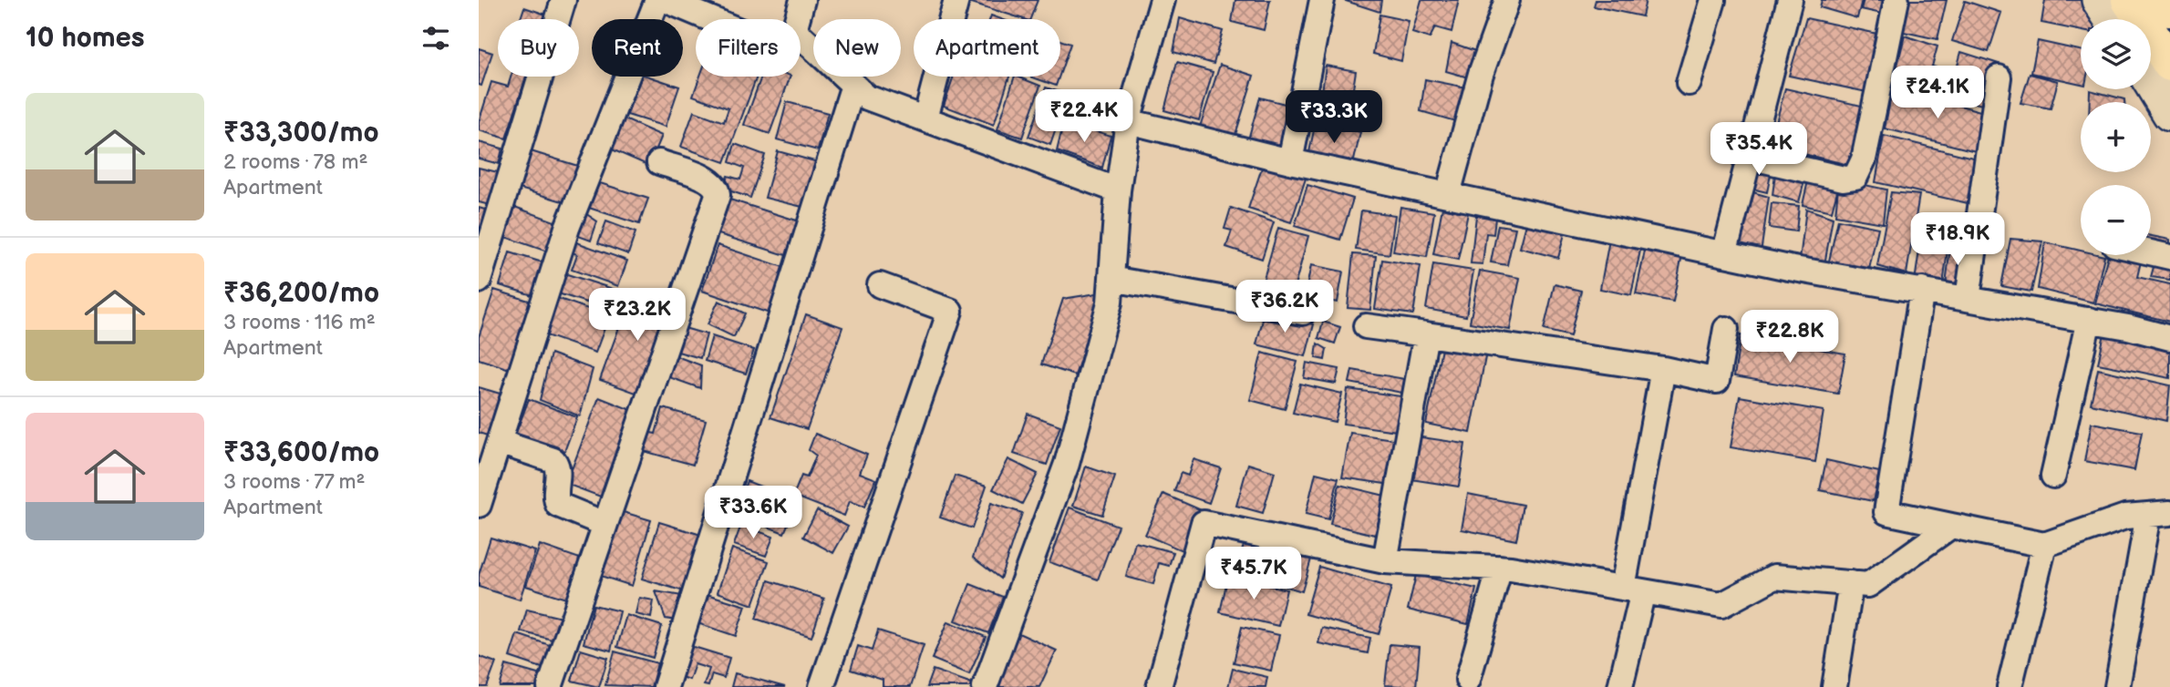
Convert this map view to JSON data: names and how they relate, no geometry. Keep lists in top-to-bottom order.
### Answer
{
  "page": {
    "heading": "10 homes",
    "map_buttons": ["+", "−"],
    "chip": [
      "Buy",
      "Rent",
      "Filters",
      "New",
      "Apartment"
    ],
    "price": [
      "₹24.1K",
      "₹22.4K",
      "₹33.3K",
      "₹35.4K",
      "₹18.9K",
      "₹36.2K",
      "₹23.2K",
      "₹22.8K",
      "₹33.6K",
      "₹45.7K"
    ],
    "list": [
      {
        "name": "₹33,300/mo",
        "note": "2 rooms · 78 m² · Apartment"
      },
      {
        "name": "₹36,200/mo",
        "note": "3 rooms · 116 m² · Apartment"
      },
      {
        "name": "₹33,600/mo",
        "note": "3 rooms · 77 m² · Apartment"
      }
    ]
  }
}
